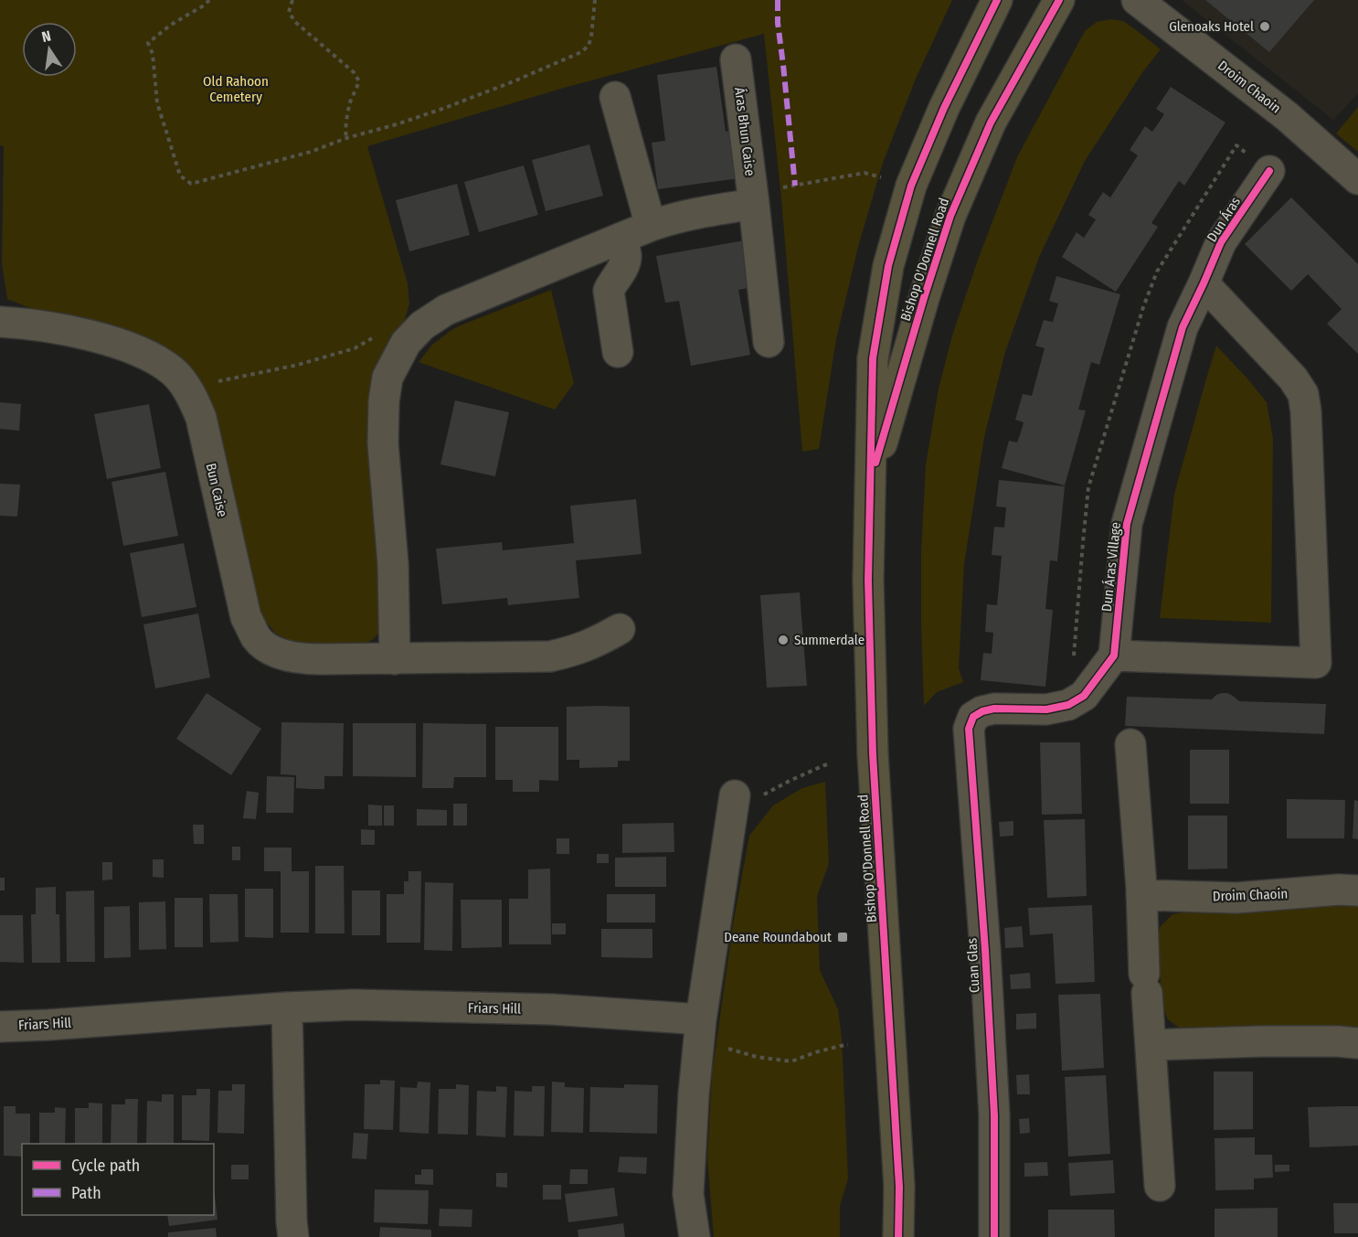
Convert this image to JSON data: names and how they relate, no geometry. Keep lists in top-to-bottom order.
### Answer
{
  "streets": {
    "main road": ["Bishop O'Donnell Road"],
    "street": [
      "Droim Chaoin",
      "Áras Bhun Caise",
      "Dun Áras",
      "Bun Caise",
      "Dun Áras Village",
      "Cuan Glas",
      "Friars Hill"
    ]
  },
  "crossings": [
    ["Dun Áras", "Dun Áras Village"],
    ["Dun Áras Village", "Cuan Glas"]
  ],
  "parks": ["Old Rahoon Cemetery"],
  "places": {
    "other": ["Glenoaks Hotel", "Summerdale"],
    "transit": ["Deane Roundabout"]
  },
  "legend": ["Cycle path", "Path"],
  "north": "top"
}
